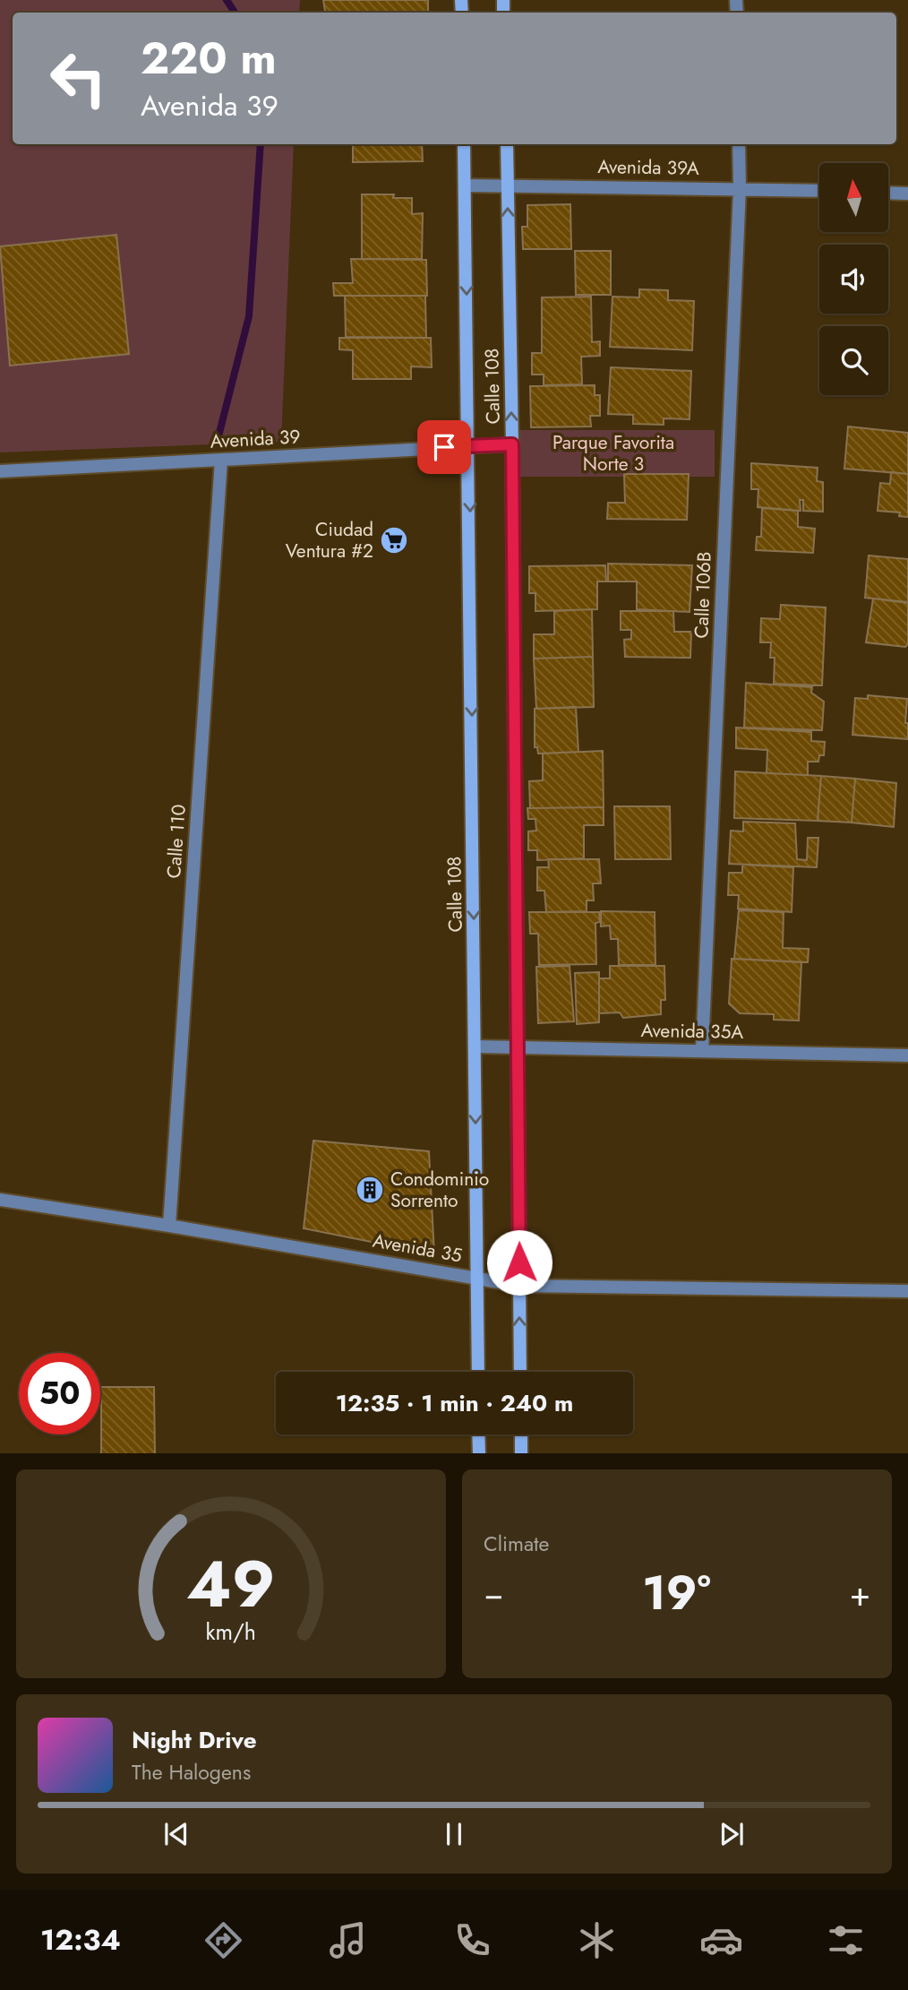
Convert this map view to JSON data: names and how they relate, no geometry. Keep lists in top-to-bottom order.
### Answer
{
  "streets": {
    "main road": ["Calle 108"],
    "street": [
      "Avenida 39A",
      "Avenida 39",
      "Calle 106B",
      "Calle 110",
      "Avenida 35A",
      "Avenida 35"
    ]
  },
  "crossings": [
    ["Avenida 39A", "Calle 108"],
    ["Avenida 39A", "Calle 106B"],
    ["Calle 108", "Avenida 39"],
    ["Calle 108", "Avenida 35A"],
    ["Calle 108", "Avenida 35"],
    ["Avenida 39", "Calle 110"],
    ["Calle 106B", "Avenida 35A"],
    ["Calle 110", "Avenida 35"]
  ],
  "parks": ["Parque Favorita Norte 3"],
  "places": {
    "supermarket": ["Ciudad Ventura #2"],
    "building": ["Condominio Sorrento"]
  },
  "north": "top",
  "page": {
    "turn": ["220 m", "Avenida 39"],
    "limit": "50",
    "trip": "12:35 · 1 min · 240 m",
    "tile": "Climate",
    "heat": ["−", "19°", "+"],
    "song": ["Night Drive", "The Halogens"],
    "tabs": "12:34",
    "gauge": ["49", "km/h"]
  }
}
